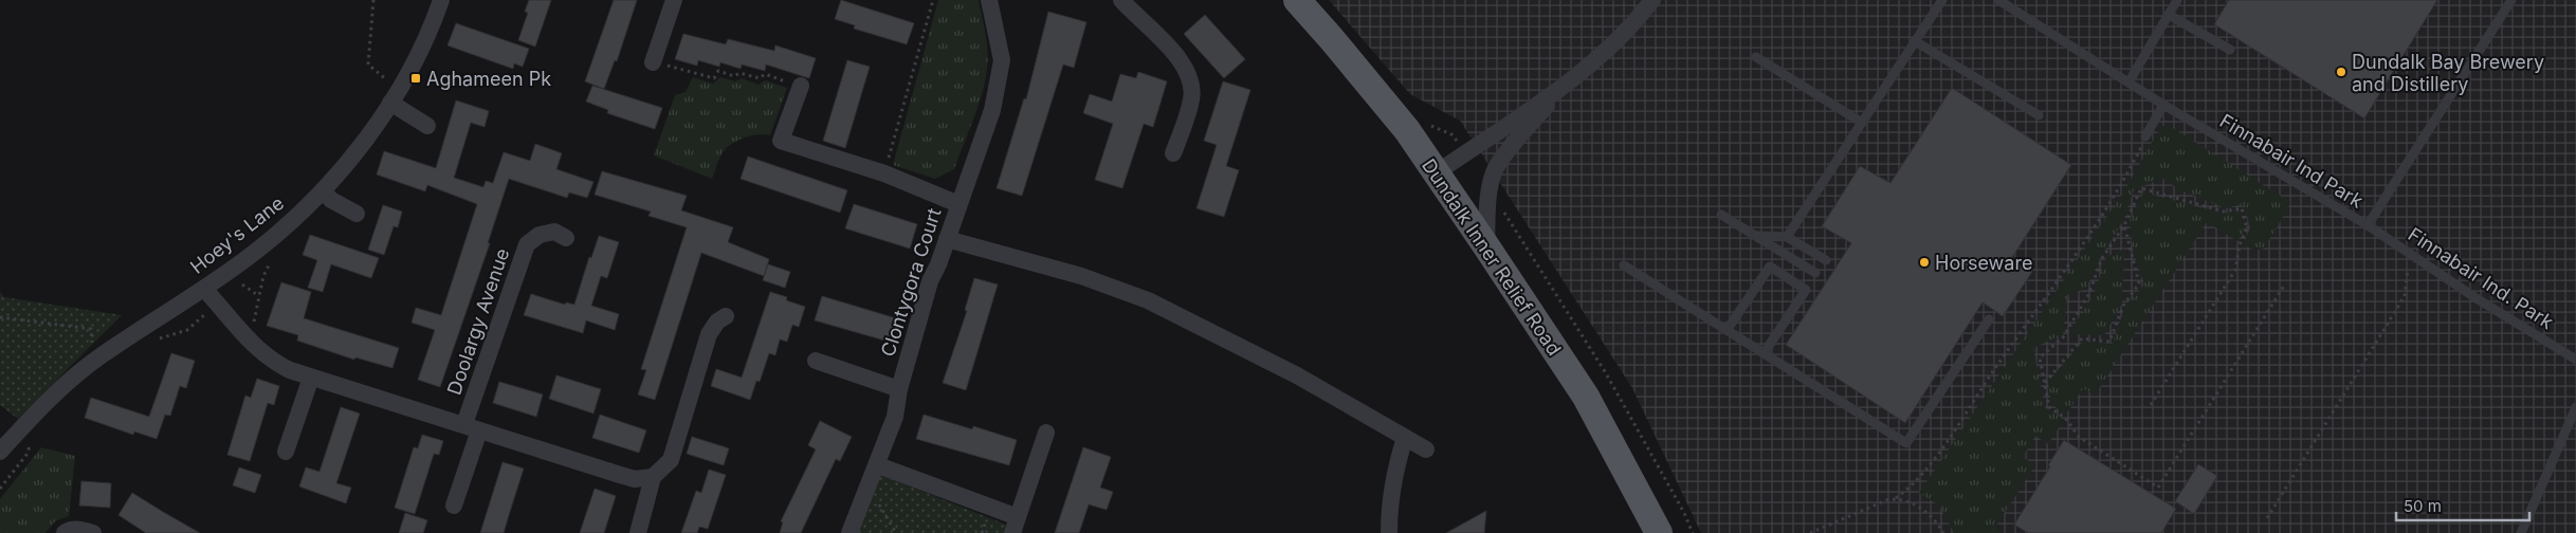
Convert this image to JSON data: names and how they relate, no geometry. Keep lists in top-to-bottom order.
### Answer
{
  "streets": {
    "main road": ["Dundalk Inner Relief Road"],
    "street": ["Hoey's Lane", "Clontygora Court", "Doolargy Avenue"],
    "lane": ["Finnabair Ind Park", "Finnabair Ind. Park"]
  },
  "crossings": [
    ["Finnabair Ind Park", "Finnabair Ind. Park"],
    ["Hoey's Lane", "Doolargy Avenue"]
  ],
  "places": {
    "other": ["Dundalk Bay Brewery and Distillery", "Horseware"],
    "transit": ["Aghameen Pk"]
  },
  "scale_bar": "50 m"
}
